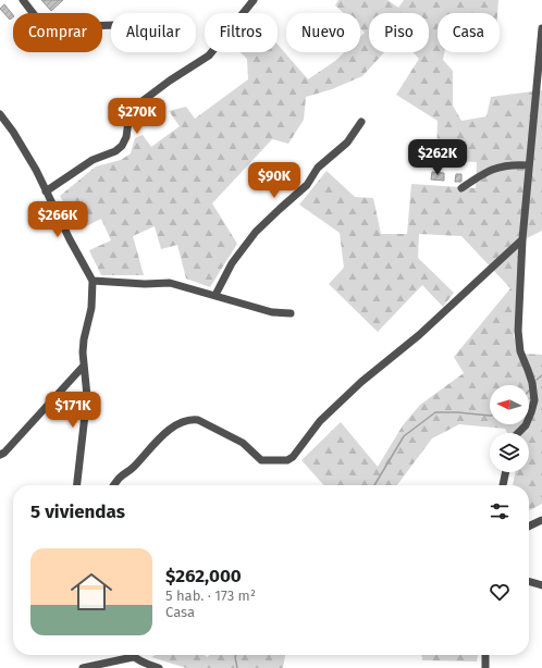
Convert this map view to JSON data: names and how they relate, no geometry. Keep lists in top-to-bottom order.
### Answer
{
  "north": "left",
  "page": {
    "chip": [
      "Comprar",
      "Alquilar",
      "Filtros",
      "Nuevo",
      "Piso",
      "Casa"
    ],
    "price": [
      "$270K",
      "$262K",
      "$90K",
      "$266K",
      "$171K"
    ],
    "heading": "5 viviendas",
    "list": [
      {
        "name": "$262,000",
        "note": "5 hab. · 173 m² · Casa"
      }
    ]
  }
}
